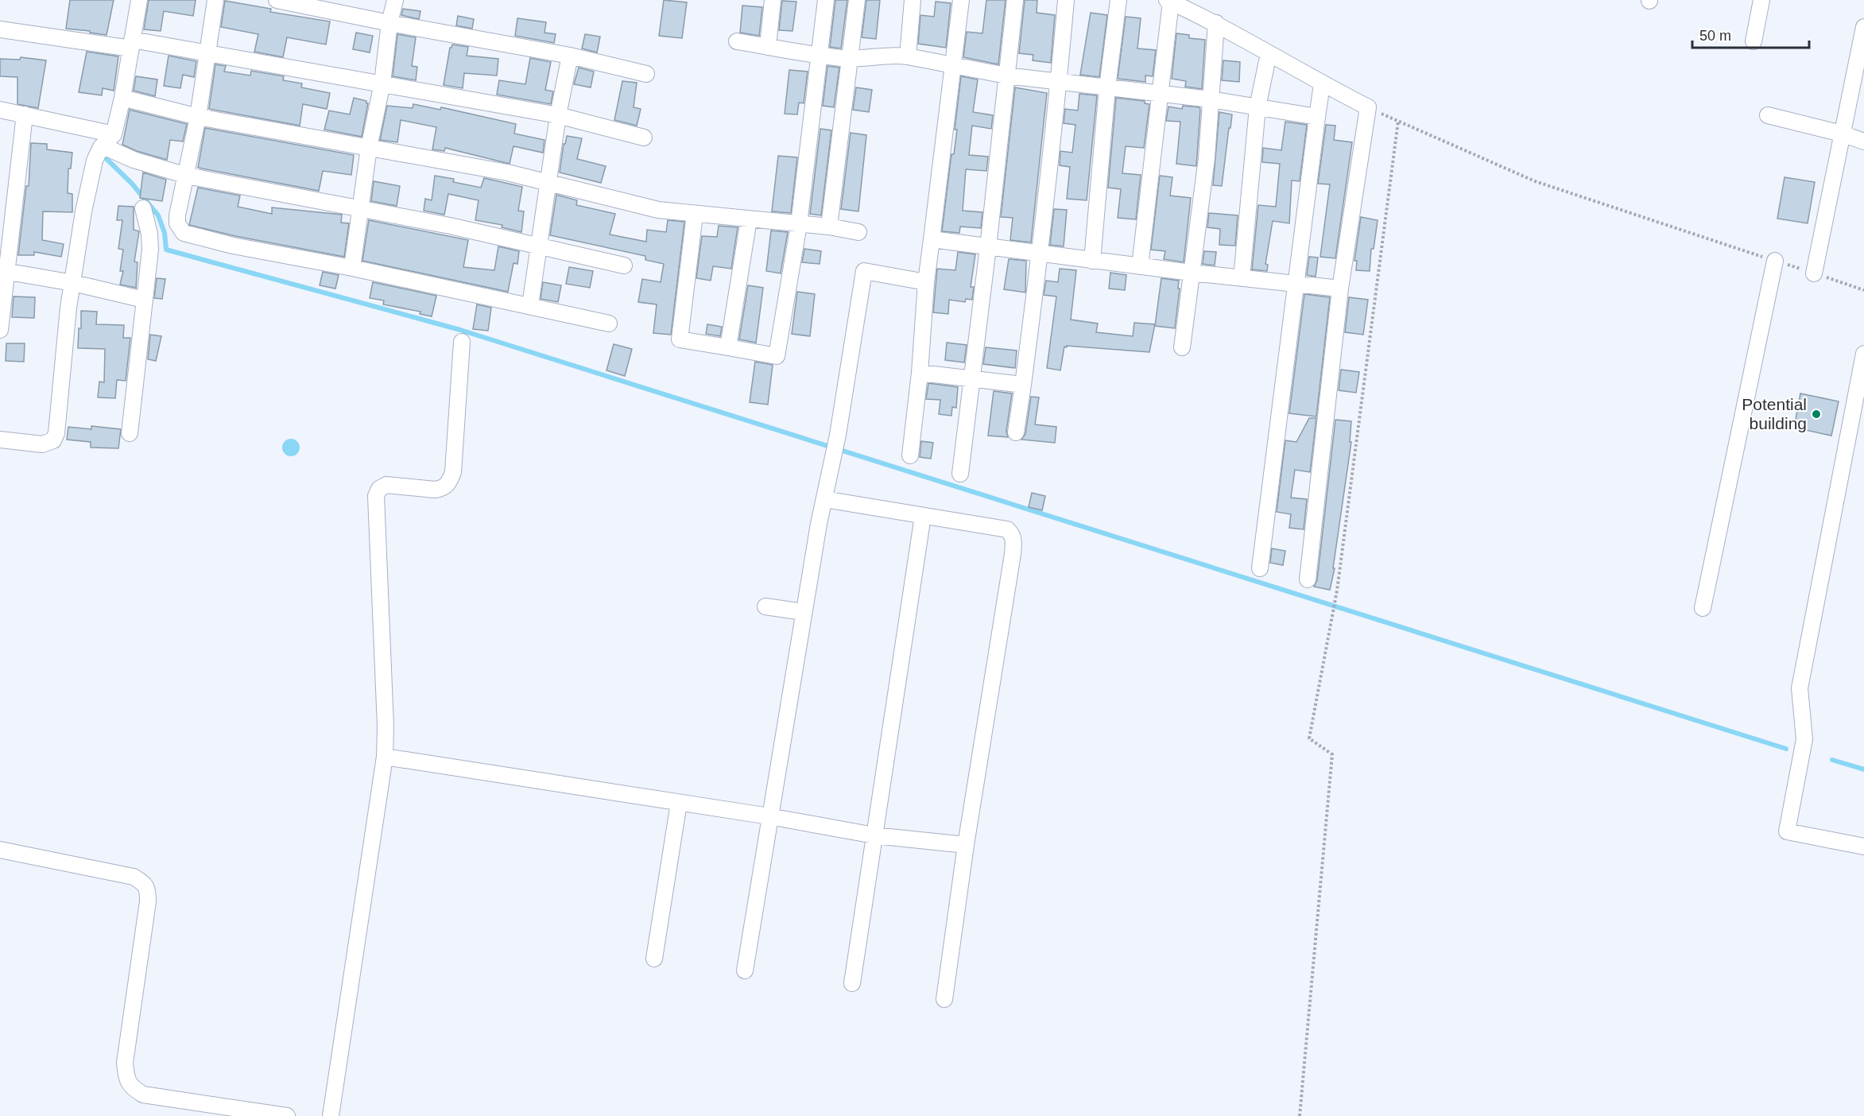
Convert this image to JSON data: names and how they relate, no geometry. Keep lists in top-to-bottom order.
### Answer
{
  "places": ["Potential building"],
  "scale_bar": "50 m"
}
